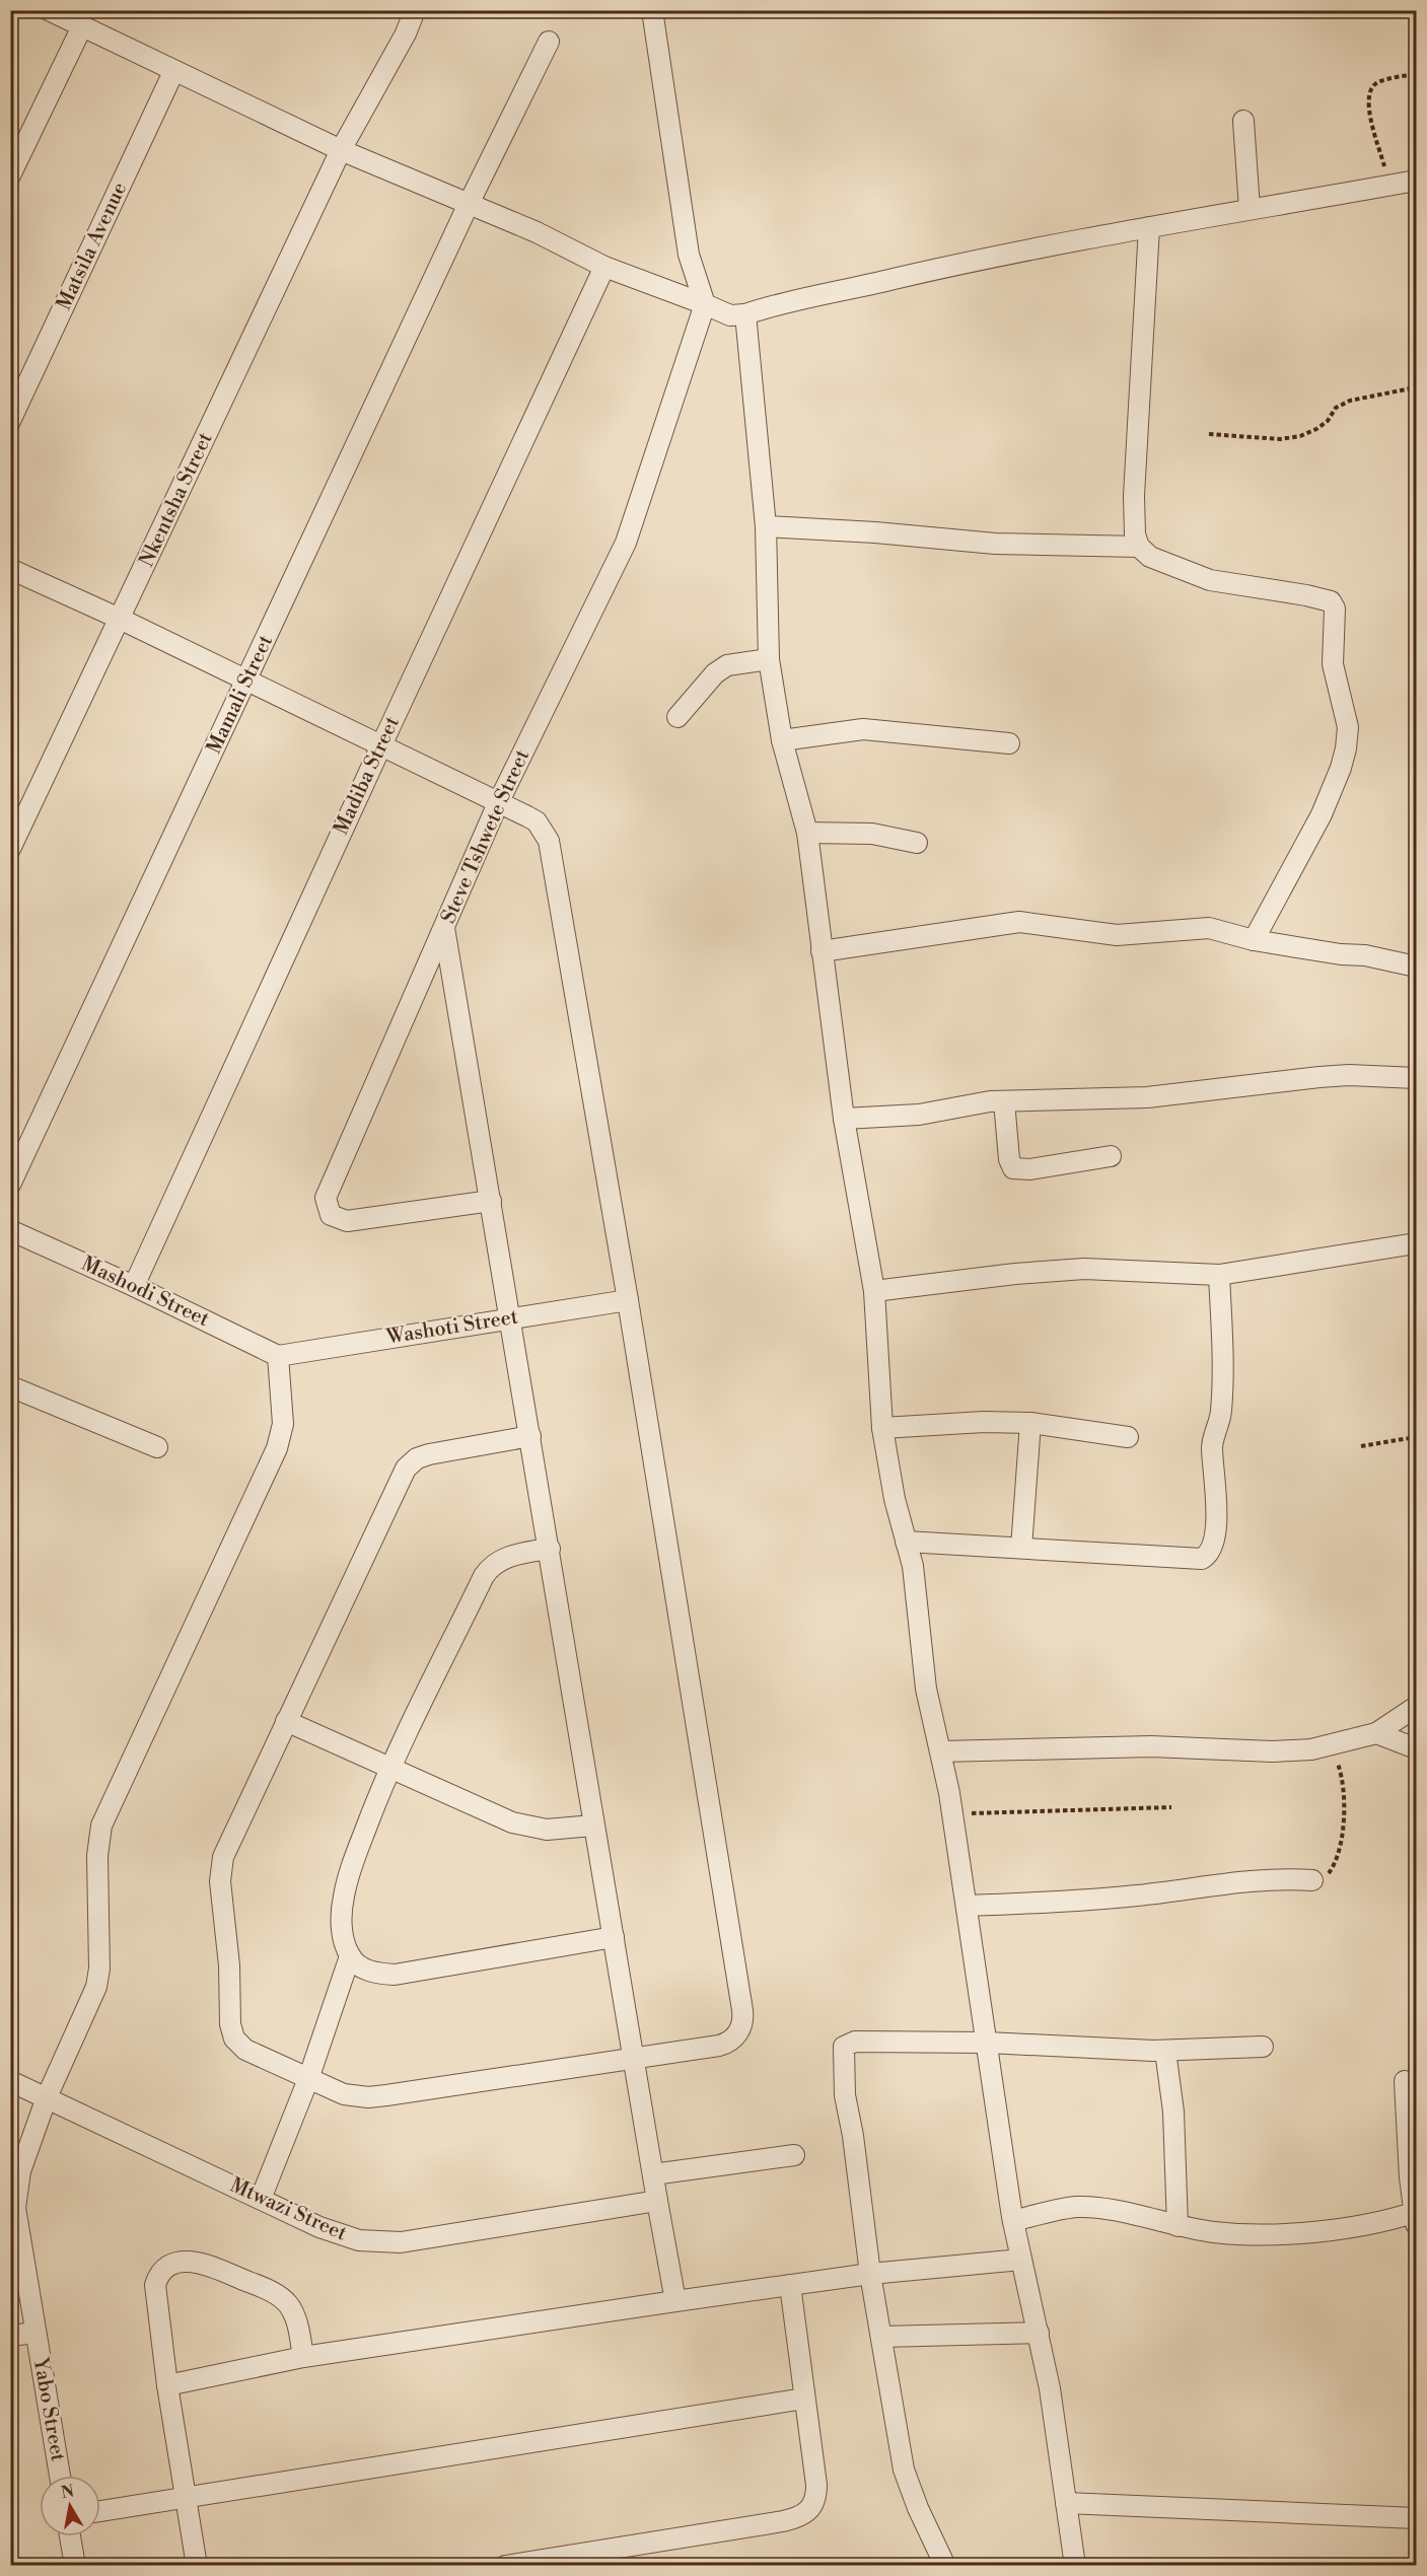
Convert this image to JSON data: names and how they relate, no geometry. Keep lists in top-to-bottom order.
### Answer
{
  "streets": {
    "street": [
      "Matsila Avenue",
      "Nkentsha Street",
      "Mamali Street",
      "Madiba Street",
      "Steve Tshwete Street",
      "Mashodi Street",
      "Washoti Street",
      "Mtwazi Street",
      "Yabo Street"
    ]
  },
  "crossings": [
    ["Madiba Street", "Mashodi Street"],
    ["Mashodi Street", "Washoti Street"],
    ["Mashodi Street", "Yabo Street"],
    ["Washoti Street", "Yabo Street"],
    ["Mtwazi Street", "Yabo Street"]
  ],
  "north": "top"
}
